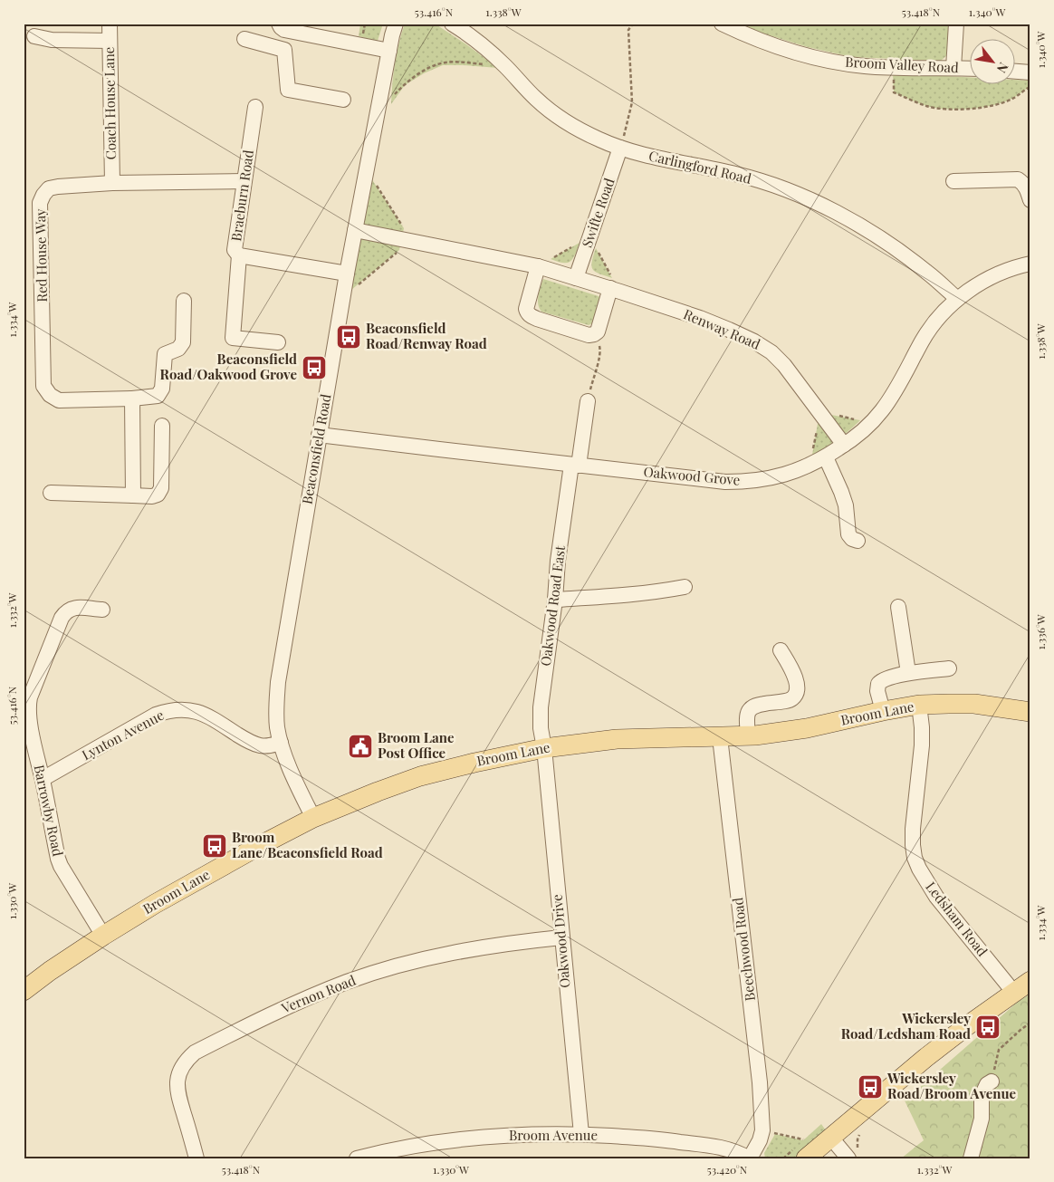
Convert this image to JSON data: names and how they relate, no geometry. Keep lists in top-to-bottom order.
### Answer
{
  "streets": {
    "main road": ["Broom Lane"],
    "street": [
      "Broom Valley Road",
      "Coach House Lane",
      "Carlingford Road",
      "Braeburn Road",
      "Swifte Road",
      "Red House Way",
      "Renway Road",
      "Beaconsfield Road",
      "Oakwood Grove",
      "Oakwood Road East",
      "Lynton Avenue",
      "Barrowby Road",
      "Ledsham Road",
      "Oakwood Drive",
      "Beechwood Road",
      "Vernon Road",
      "Broom Avenue"
    ]
  },
  "crossings": [
    ["Coach House Lane", "Red House Way"],
    ["Carlingford Road", "Swifte Road"],
    ["Carlingford Road", "Oakwood Grove"],
    ["Braeburn Road", "Red House Way"],
    ["Braeburn Road", "Beaconsfield Road"],
    ["Swifte Road", "Renway Road"],
    ["Renway Road", "Beaconsfield Road"],
    ["Renway Road", "Oakwood Grove"],
    ["Beaconsfield Road", "Oakwood Grove"],
    ["Beaconsfield Road", "Broom Lane"],
    ["Beaconsfield Road", "Lynton Avenue"],
    ["Oakwood Grove", "Oakwood Road East"],
    ["Oakwood Road East", "Broom Lane"],
    ["Oakwood Road East", "Oakwood Drive"],
    ["Broom Lane", "Barrowby Road"],
    ["Broom Lane", "Ledsham Road"],
    ["Broom Lane", "Oakwood Drive"],
    ["Broom Lane", "Beechwood Road"],
    ["Lynton Avenue", "Barrowby Road"],
    ["Oakwood Drive", "Vernon Road"],
    ["Oakwood Drive", "Broom Avenue"],
    ["Beechwood Road", "Broom Avenue"]
  ],
  "places": {
    "bus stop": [
      "Beaconsfield Road/Renway Road",
      "Beaconsfield Road/Oakwood Grove",
      "Broom Lane/Beaconsfield Road",
      "Wickersley Road/Ledsham Road",
      "Wickersley Road/Broom Avenue"
    ],
    "public building": ["Broom Lane Post Office"]
  },
  "north": "bottom right",
  "coordinates": [
    "53.416°N",
    "1.338°W",
    "53.418°N",
    "1.340°W",
    "1.334°W",
    "1.332°W",
    "1.336°W",
    "1.330°W",
    "53.420°N"
  ]
}
